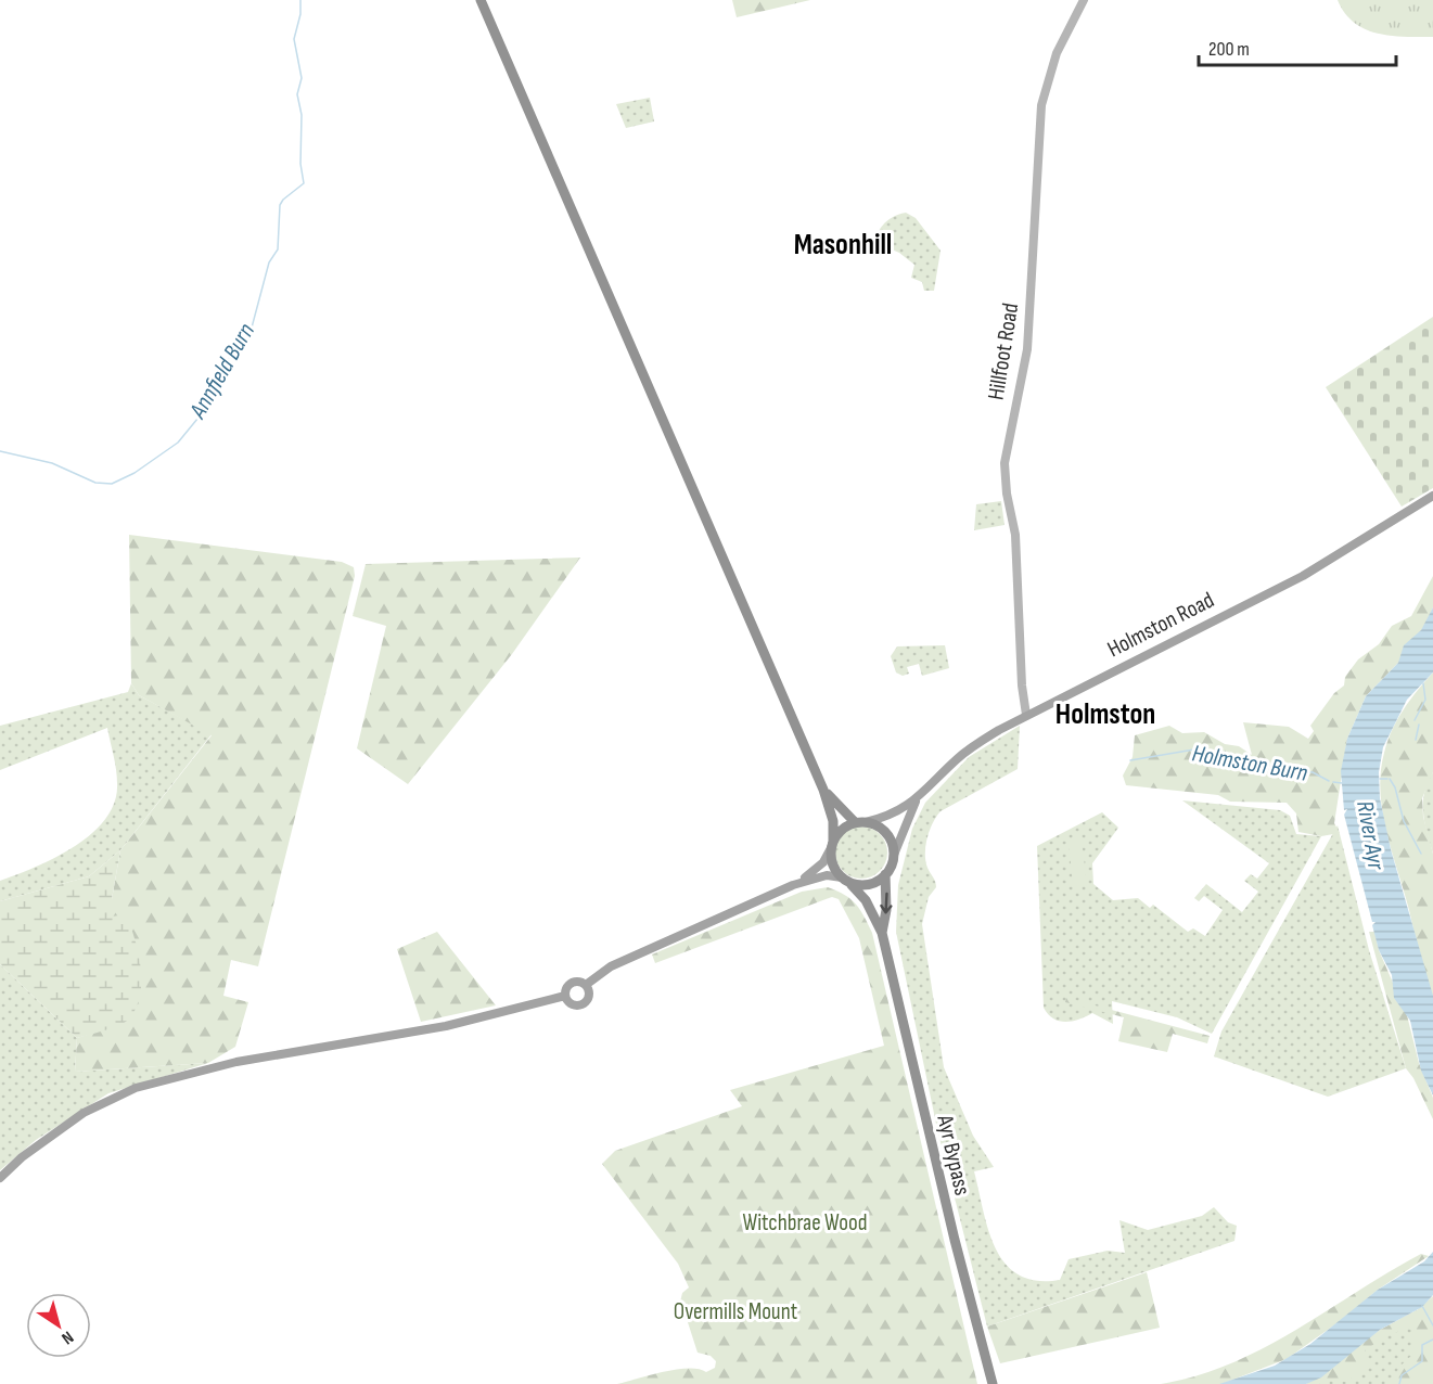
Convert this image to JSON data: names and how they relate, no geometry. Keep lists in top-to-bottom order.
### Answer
{
  "streets": {
    "highway": ["Ayr Bypass"],
    "main road": ["Holmston Road"],
    "street": ["Hillfoot Road"]
  },
  "crossings": [
    ["Hillfoot Road", "Holmston Road"]
  ],
  "districts": ["Masonhill", "Holmston"],
  "water": ["Annfield Burn", "Holmston Burn", "River Ayr"],
  "parks": ["Witchbrae Wood", "Overmills Mount"],
  "scale_bar": "200 m",
  "north": "bottom right"
}
